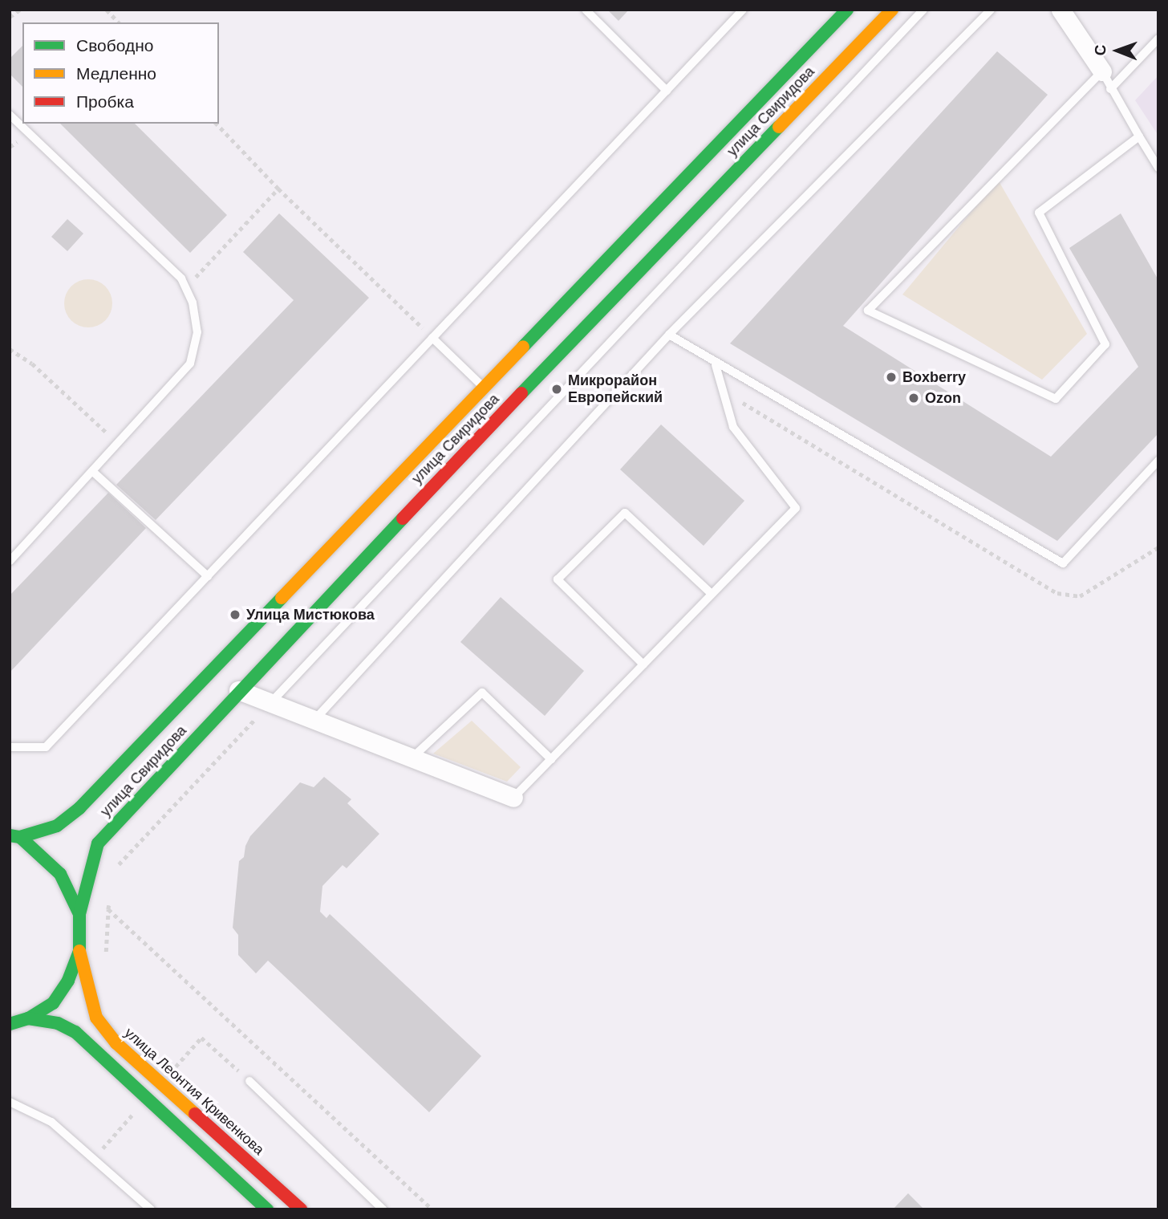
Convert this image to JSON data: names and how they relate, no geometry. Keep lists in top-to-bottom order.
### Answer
{
  "streets": {
    "street": ["улица Свиридова", "улица Леонтия Кривенкова"]
  },
  "places": [
    "Boxberry",
    "Микрорайон Европейский",
    "Ozon",
    "Улица Мистюкова"
  ],
  "legend": ["Свободно", "Медленно", "Пробка"],
  "north": "left"
}
